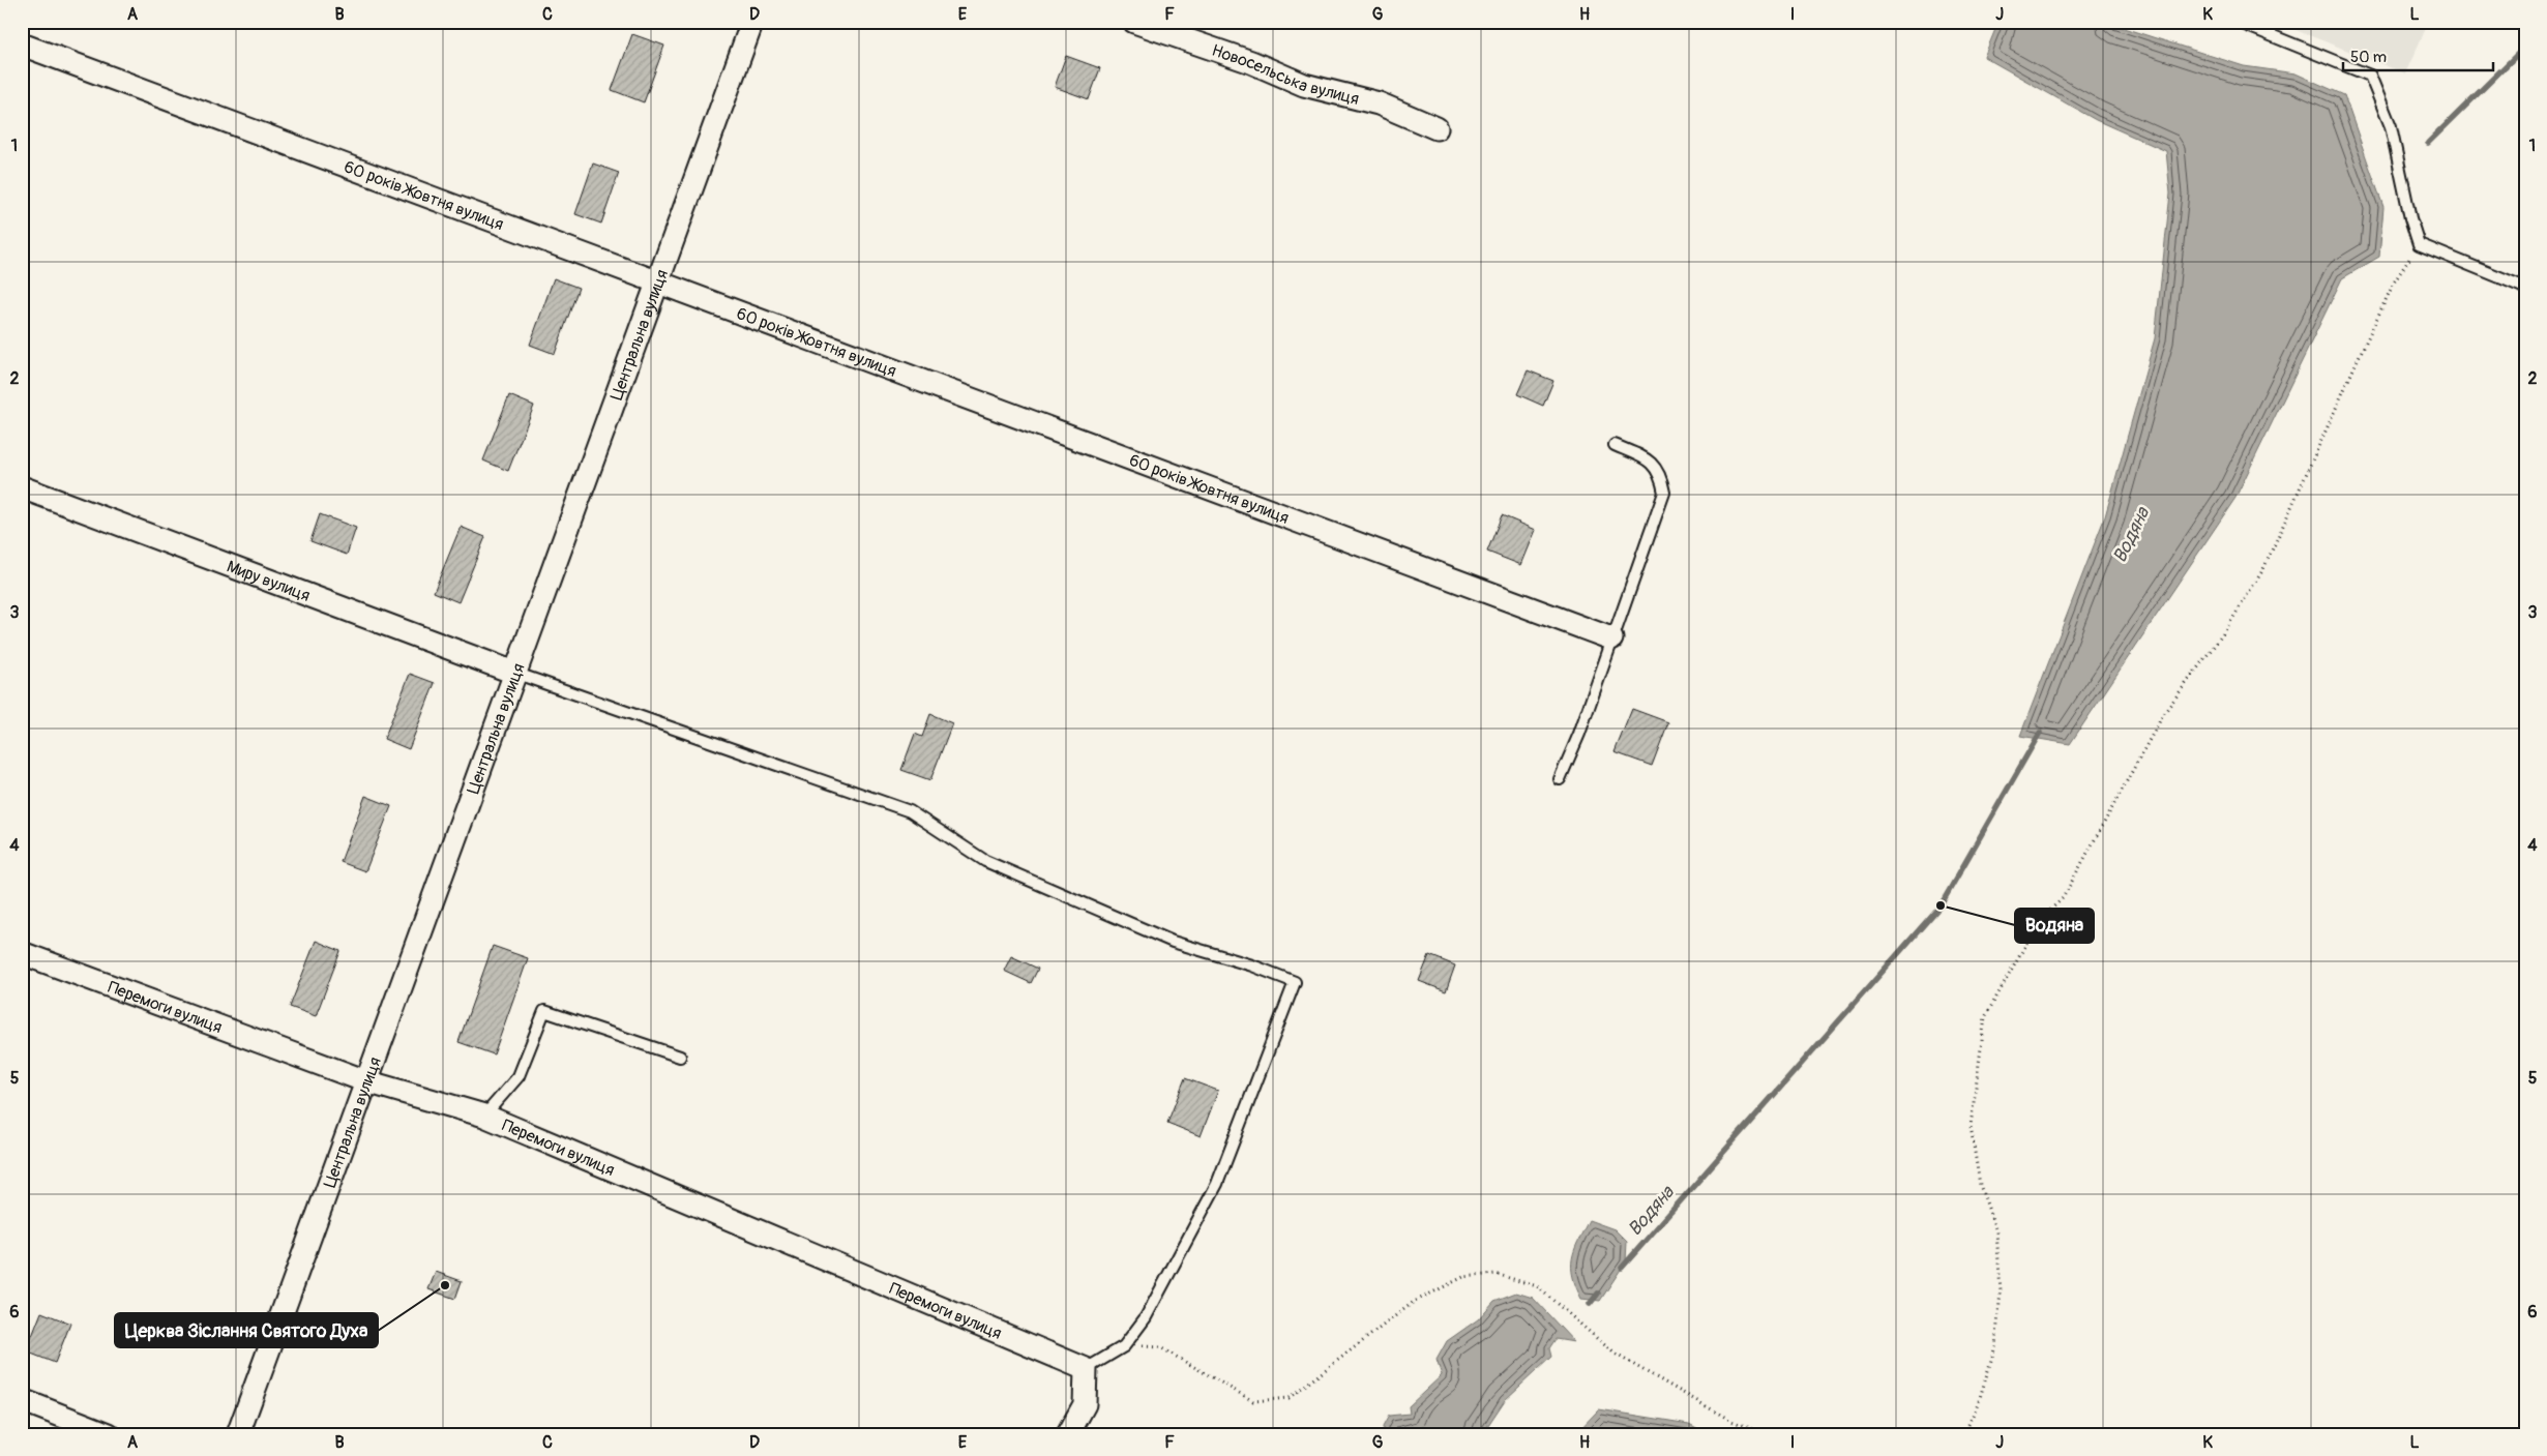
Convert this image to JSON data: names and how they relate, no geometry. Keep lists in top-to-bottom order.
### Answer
{
  "streets": {
    "street": [
      "Новосельська вулиця",
      "60 років Жовтня вулиця",
      "Центральна вулиця",
      "Миру вулиця",
      "Перемоги вулиця"
    ]
  },
  "crossings": [
    ["60 років Жовтня вулиця", "Центральна вулиця"],
    ["Центральна вулиця", "Миру вулиця"],
    ["Центральна вулиця", "Перемоги вулиця"]
  ],
  "water": ["Водяна"],
  "places": ["Водяна", "Церква Зіслання Святого Духа"],
  "scale_bar": "50 m",
  "grid": {
    "columns": [
      "A",
      "B",
      "C",
      "D",
      "E",
      "F",
      "G",
      "H",
      "I",
      "J",
      "K",
      "L"
    ],
    "rows": [
      "1",
      "2",
      "3",
      "4",
      "5",
      "6"
    ]
  }
}
